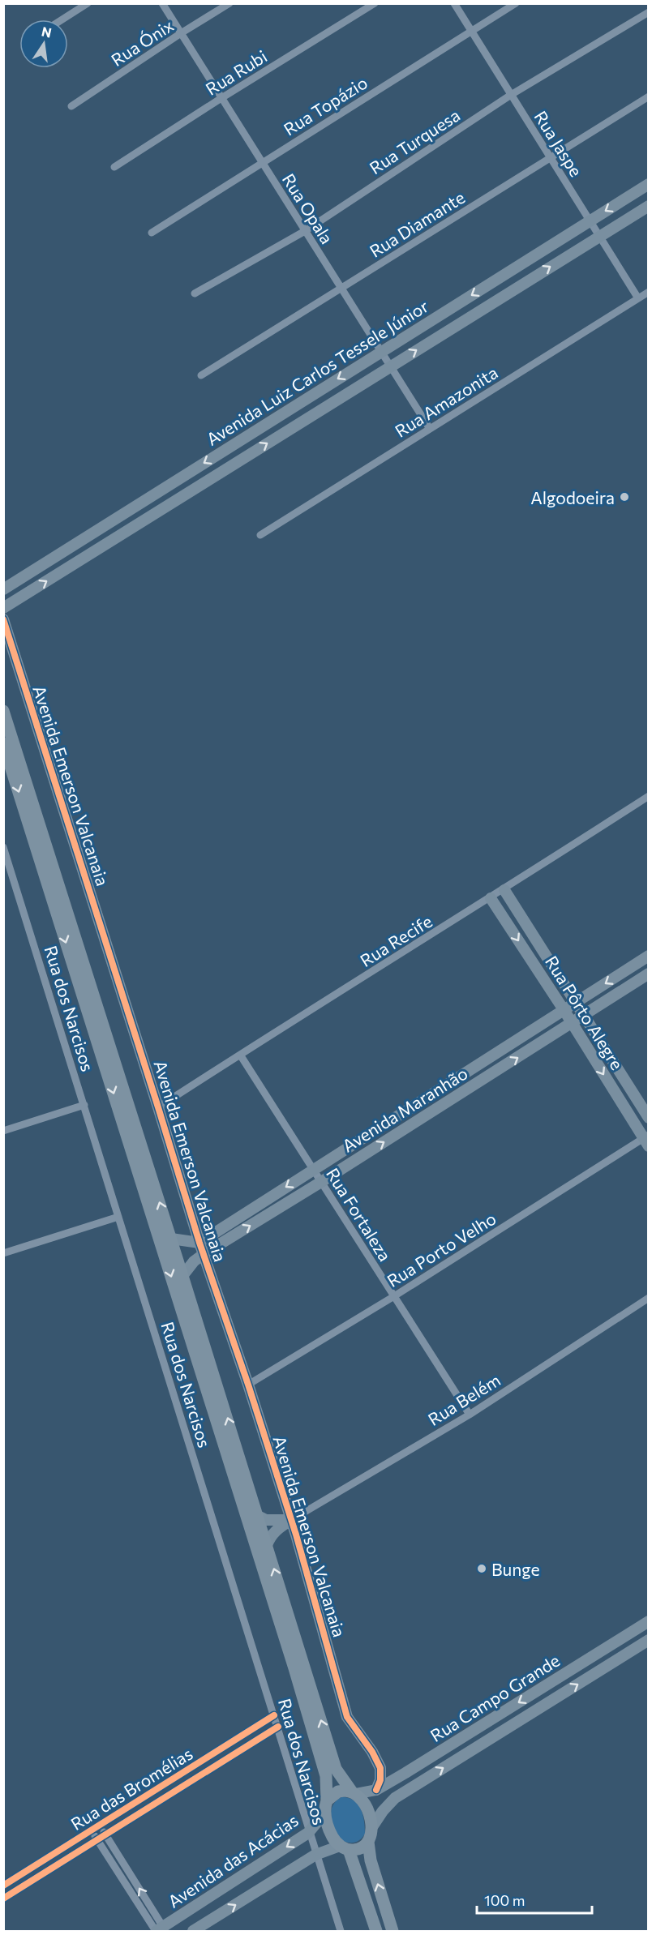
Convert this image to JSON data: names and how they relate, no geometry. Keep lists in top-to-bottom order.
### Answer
{
  "streets": {
    "street": [
      "Rua Ónix",
      "Rua Rubi",
      "Rua Topázio",
      "Rua Turquesa",
      "Rua Jaspe",
      "Rua Opala",
      "Rua Diamante",
      "Avenida Luiz Carlos Tessele Júnior",
      "Rua Amazonita",
      "Avenida Emerson Valcanaia",
      "Rua Recife",
      "Rua dos Narcisos",
      "Rua Pôrto Alegre",
      "Avenida Maranhão",
      "Rua Fortaleza",
      "Rua Porto Velho",
      "Rua Belém",
      "Rua Campo Grande",
      "Rua das Bromélias",
      "Avenida das Acácias"
    ]
  },
  "crossings": [
    ["Rua Ónix", "Rua Opala"],
    ["Rua Rubi", "Rua Opala"],
    ["Rua Topázio", "Rua Jaspe"],
    ["Rua Topázio", "Rua Opala"],
    ["Rua Turquesa", "Rua Jaspe"],
    ["Rua Turquesa", "Rua Opala"],
    ["Rua Jaspe", "Rua Diamante"],
    ["Rua Jaspe", "Avenida Luiz Carlos Tessele Júnior"],
    ["Rua Jaspe", "Rua Amazonita"],
    ["Rua Opala", "Rua Diamante"],
    ["Rua Opala", "Avenida Luiz Carlos Tessele Júnior"],
    ["Rua Opala", "Rua Amazonita"],
    ["Avenida Emerson Valcanaia", "Rua Recife"],
    ["Avenida Emerson Valcanaia", "Avenida Maranhão"],
    ["Avenida Emerson Valcanaia", "Rua Porto Velho"],
    ["Avenida Emerson Valcanaia", "Rua Belém"],
    ["Avenida Emerson Valcanaia", "Rua Campo Grande"],
    ["Rua Recife", "Rua Pôrto Alegre"],
    ["Rua Recife", "Rua Fortaleza"],
    ["Rua dos Narcisos", "Rua das Bromélias"],
    ["Rua dos Narcisos", "Avenida das Acácias"],
    ["Rua Pôrto Alegre", "Avenida Maranhão"],
    ["Rua Pôrto Alegre", "Rua Porto Velho"],
    ["Avenida Maranhão", "Rua Fortaleza"],
    ["Rua Fortaleza", "Rua Porto Velho"],
    ["Rua Fortaleza", "Rua Belém"],
    ["Rua Campo Grande", "Avenida das Acácias"]
  ],
  "places": ["Algodoeira", "Bunge"],
  "scale_bar": "100 m",
  "north": "top"
}
